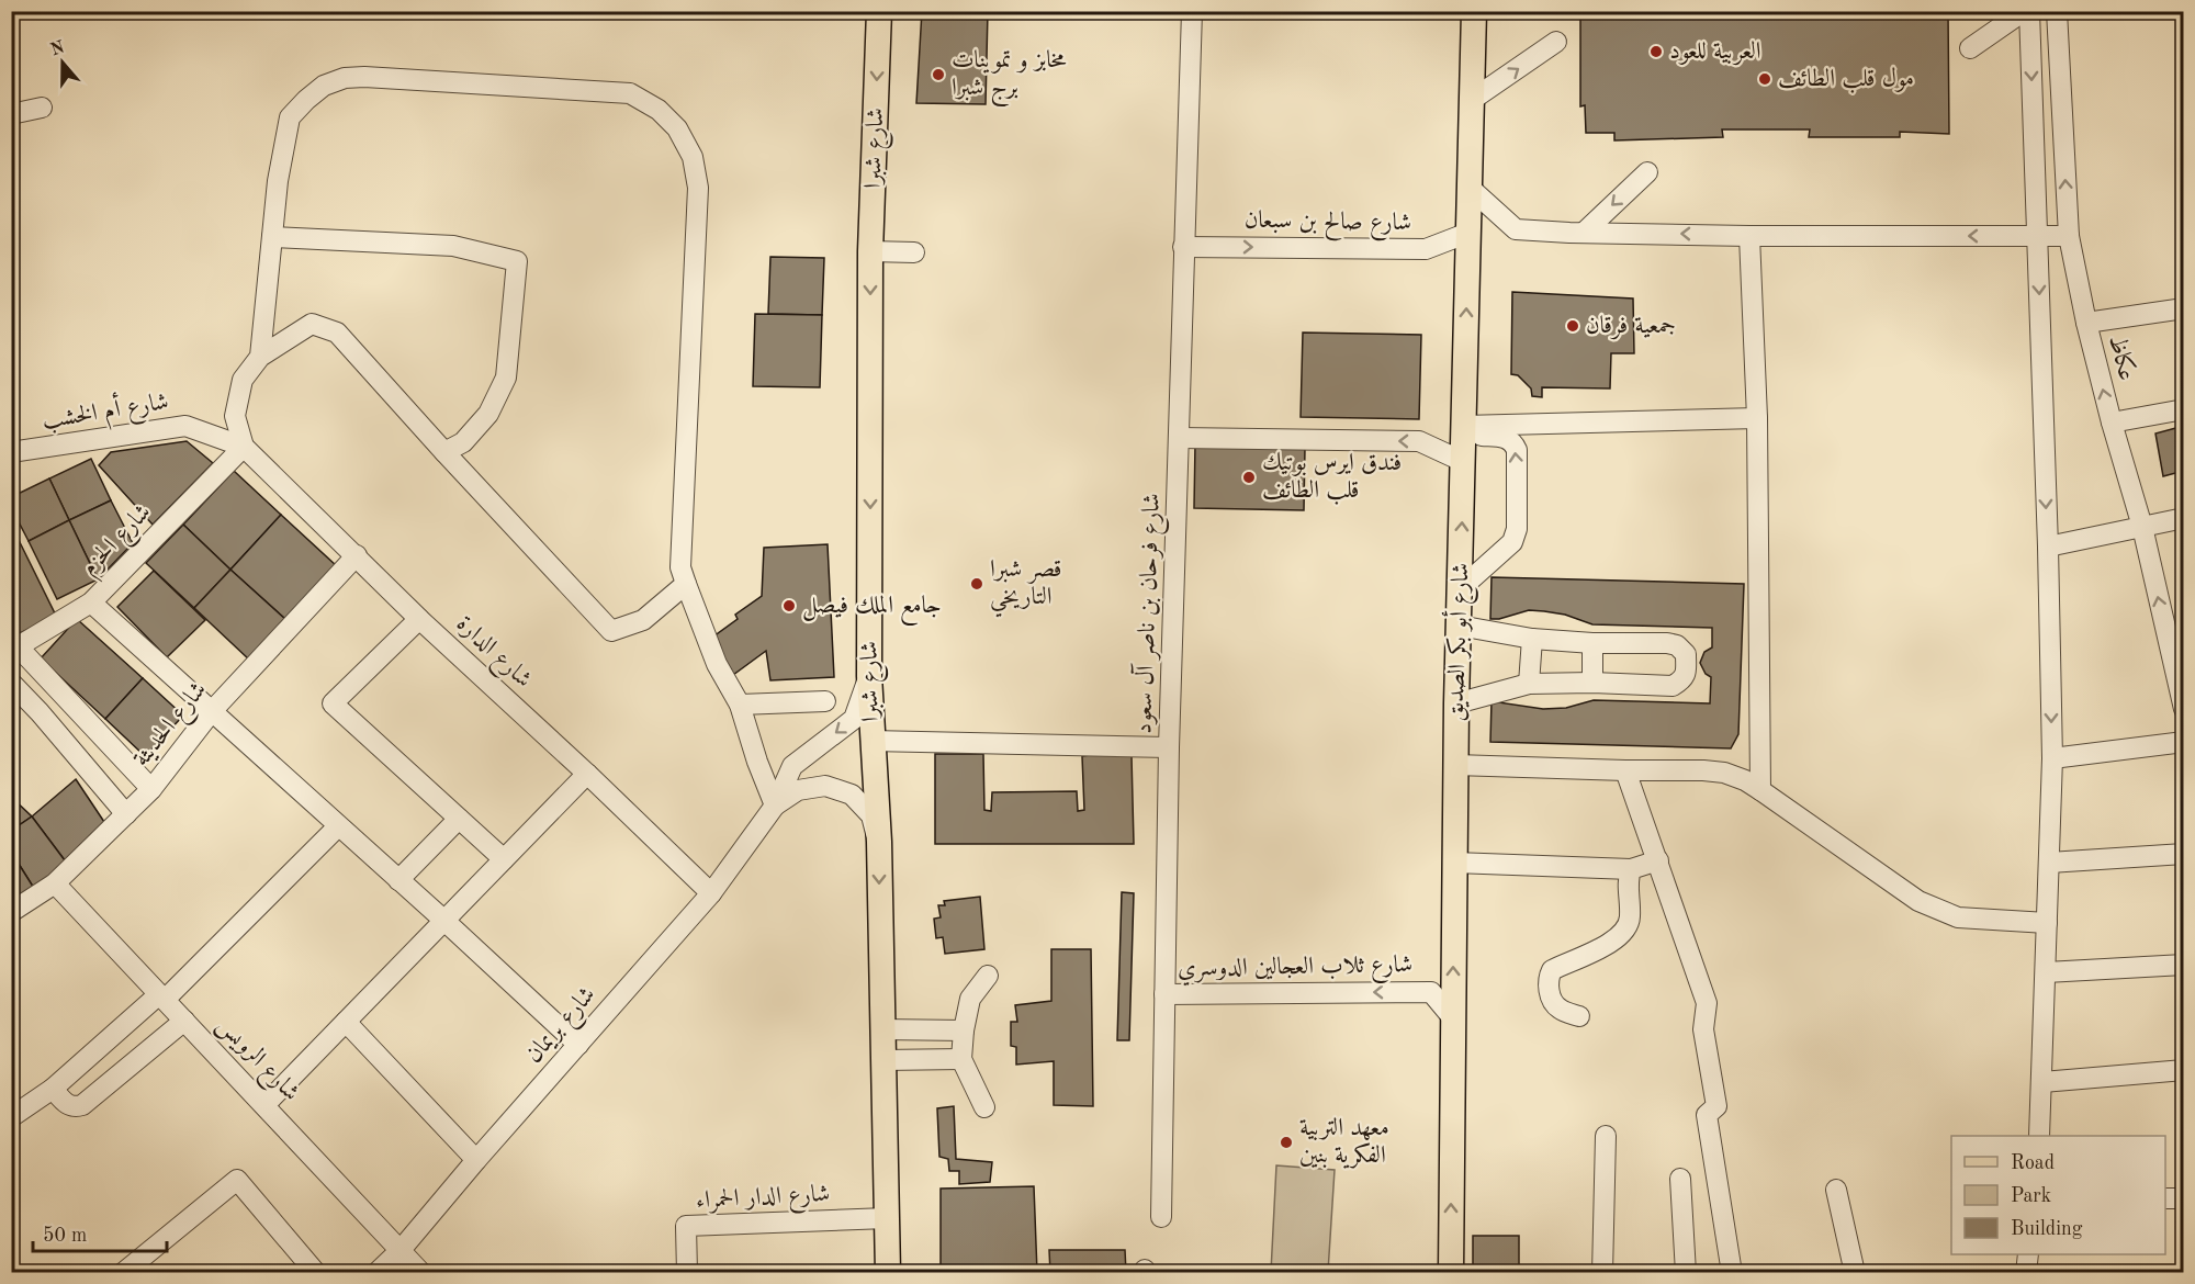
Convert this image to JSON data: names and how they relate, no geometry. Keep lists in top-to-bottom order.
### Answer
{
  "streets": {
    "main road": ["شارع شبرا", "شارع أبو بكر الصديق"],
    "street": [
      "شارع صالح بن سبعان",
      "عكاظ",
      "شارع أم الخشب",
      "شارع الحزم",
      "شارع فرحان بن ناصر آل سعود",
      "شارع الدارة",
      "شارع الحديثة",
      "شارع ثلاب العجالين الدوسري",
      "شارع بريمان",
      "شارع الرويس",
      "شارع الدار الحمراء"
    ]
  },
  "crossings": [
    ["شارع شبرا", "شارع الدار الحمراء"],
    ["شارع صالح بن سبعان", "شارع فرحان بن ناصر آل سعود"],
    ["شارع صالح بن سبعان", "شارع أبو بكر الصديق"],
    ["شارع أم الخشب", "شارع الحزم"],
    ["شارع أم الخشب", "شارع الدارة"],
    ["شارع الحزم", "شارع الدارة"],
    ["شارع فرحان بن ناصر آل سعود", "شارع ثلاب العجالين الدوسري"],
    ["شارع أبو بكر الصديق", "شارع ثلاب العجالين الدوسري"],
    ["شارع الدارة", "شارع الحديثة"],
    ["شارع الدارة", "شارع بريمان"],
    ["شارع الحديثة", "شارع الرويس"],
    ["شارع بريمان", "شارع الرويس"]
  ],
  "one_way": ["شارع شبرا", "شارع صالح بن سبعان", "شارع أبو بكر الصديق"],
  "places": [
    "العربية للعود",
    "مخابز و تموينات برج شبرا",
    "مول قلب الطائف",
    "جمعية فرقان",
    "فندق ايرس بوتيك قلب الطائف",
    "قصر شبرا التاريخي",
    "جامع الملك فيصل",
    "معهد التربية الفكرية بنين"
  ],
  "legend": ["Road", "Park", "Building"],
  "scale_bar": "50 m",
  "north": "top"
}
